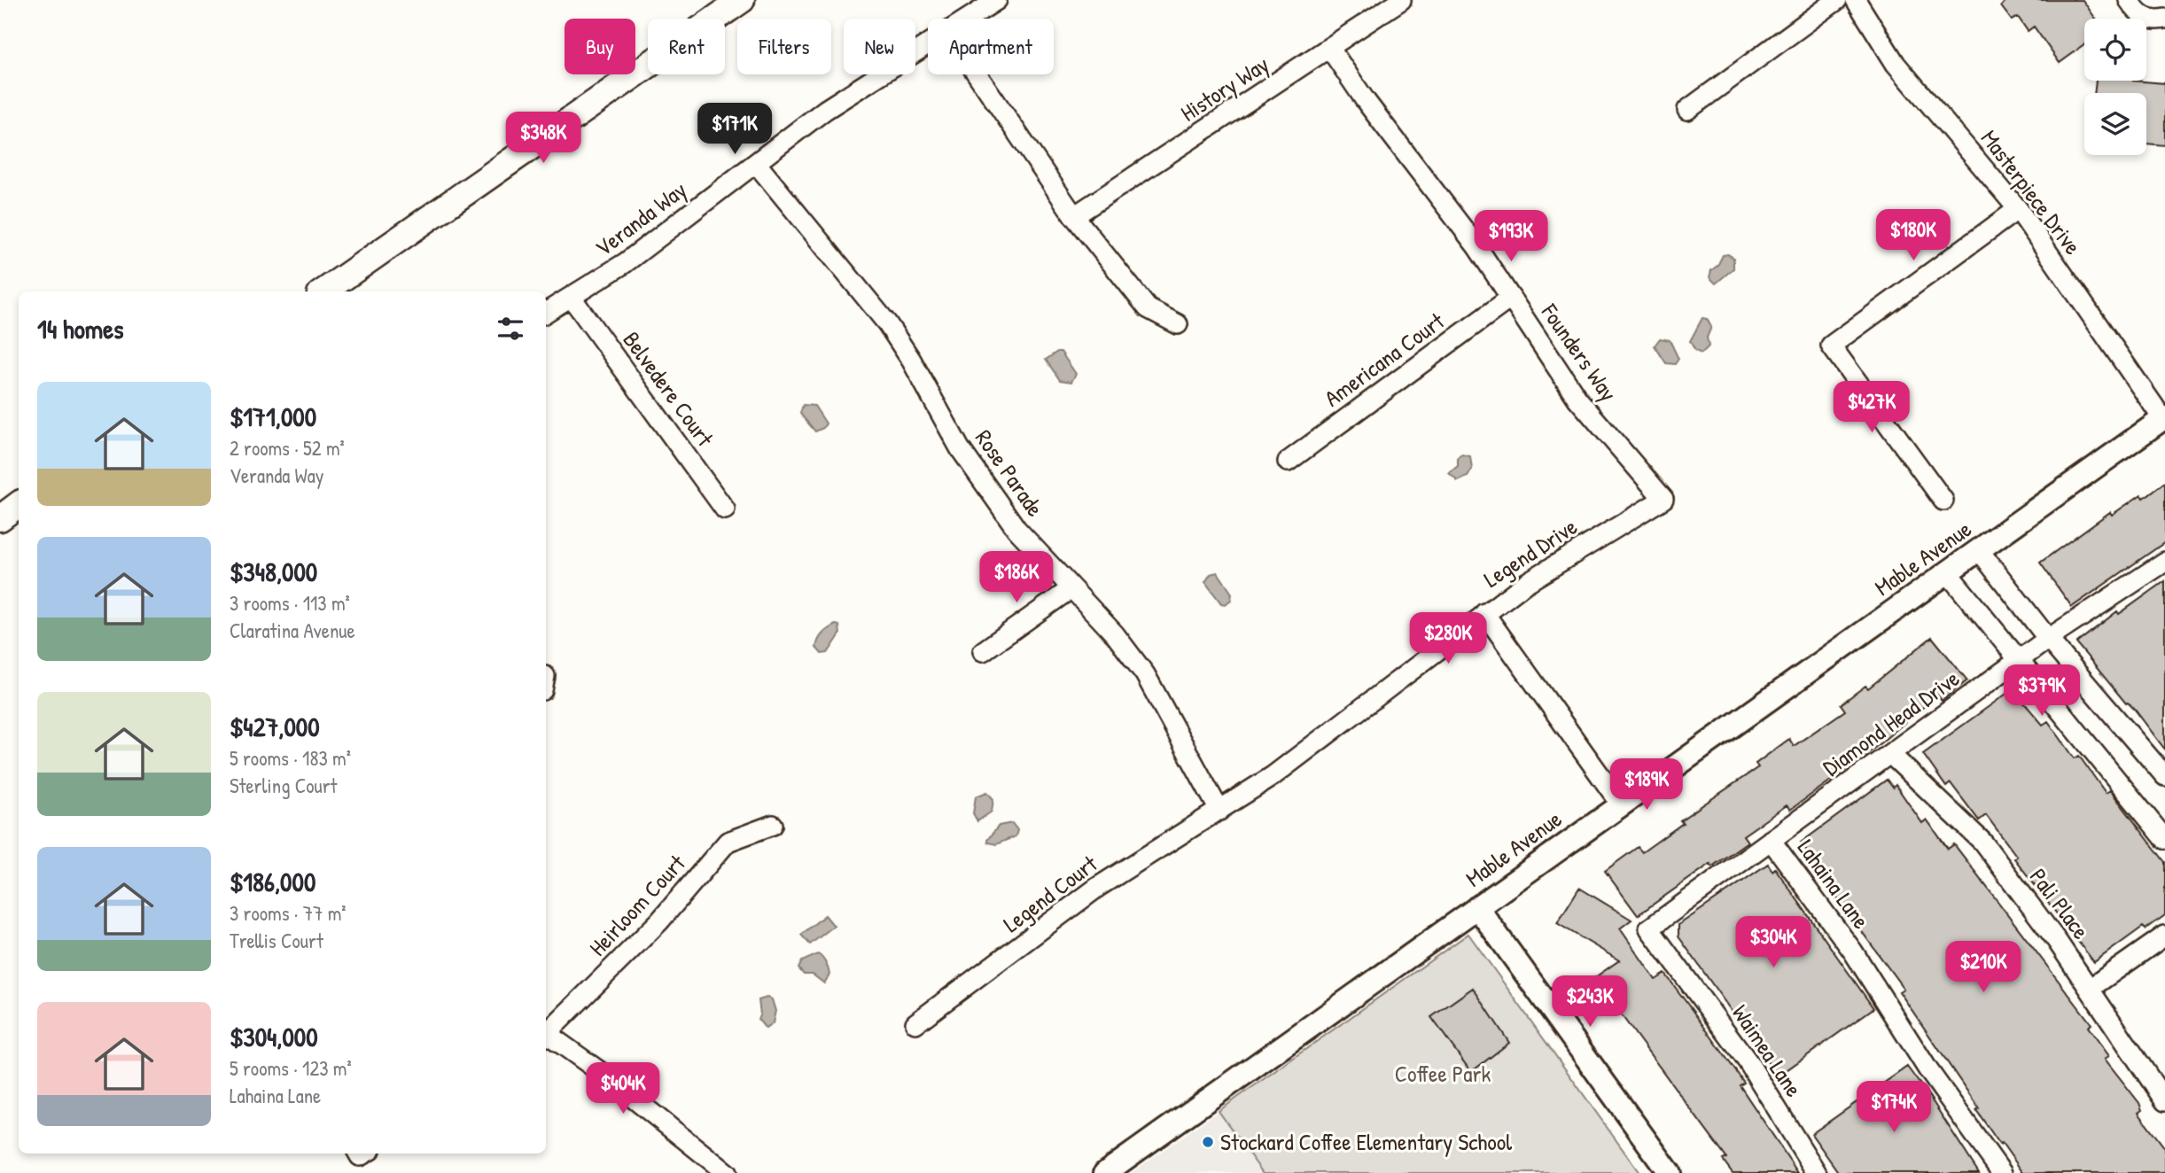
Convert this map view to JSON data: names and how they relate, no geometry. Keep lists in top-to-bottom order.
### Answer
{
  "streets": {
    "street": [
      "History Way",
      "Masterpiece Drive",
      "Veranda Way",
      "Founders Way",
      "Americana Court",
      "Belvedere Court",
      "Rose Parade",
      "Legend Drive",
      "Mable Avenue",
      "Diamond Head Drive",
      "Lahaina Lane",
      "Legend Court",
      "Pali Place",
      "Heirloom Court",
      "Waimea Lane"
    ]
  },
  "crossings": [
    ["History Way", "Founders Way"],
    ["Masterpiece Drive", "Mable Avenue"],
    ["Veranda Way", "Belvedere Court"],
    ["Veranda Way", "Rose Parade"],
    ["Founders Way", "Americana Court"],
    ["Founders Way", "Legend Drive"],
    ["Rose Parade", "Legend Drive"],
    ["Rose Parade", "Legend Court"],
    ["Legend Drive", "Legend Court"],
    ["Diamond Head Drive", "Lahaina Lane"],
    ["Diamond Head Drive", "Pali Place"],
    ["Diamond Head Drive", "Waimea Lane"]
  ],
  "parks": ["Coffee Park"],
  "places": ["Stockard Coffee Elementary School"],
  "page": {
    "chip": [
      "Buy",
      "Rent",
      "Filters",
      "New",
      "Apartment"
    ],
    "price": [
      "$171K",
      "$348K",
      "$180K",
      "$193K",
      "$427K",
      "$186K",
      "$280K",
      "$379K",
      "$189K",
      "$304K",
      "$210K",
      "$243K",
      "$404K",
      "$174K"
    ],
    "heading": "14 homes",
    "list": [
      {
        "name": "$171,000",
        "note": "2 rooms · 52 m² · Veranda Way"
      },
      {
        "name": "$348,000",
        "note": "3 rooms · 113 m² · Claratina Avenue"
      },
      {
        "name": "$427,000",
        "note": "5 rooms · 183 m² · Sterling Court"
      },
      {
        "name": "$186,000",
        "note": "3 rooms · 77 m² · Trellis Court"
      },
      {
        "name": "$304,000",
        "note": "5 rooms · 123 m² · Lahaina Lane"
      }
    ]
  }
}
